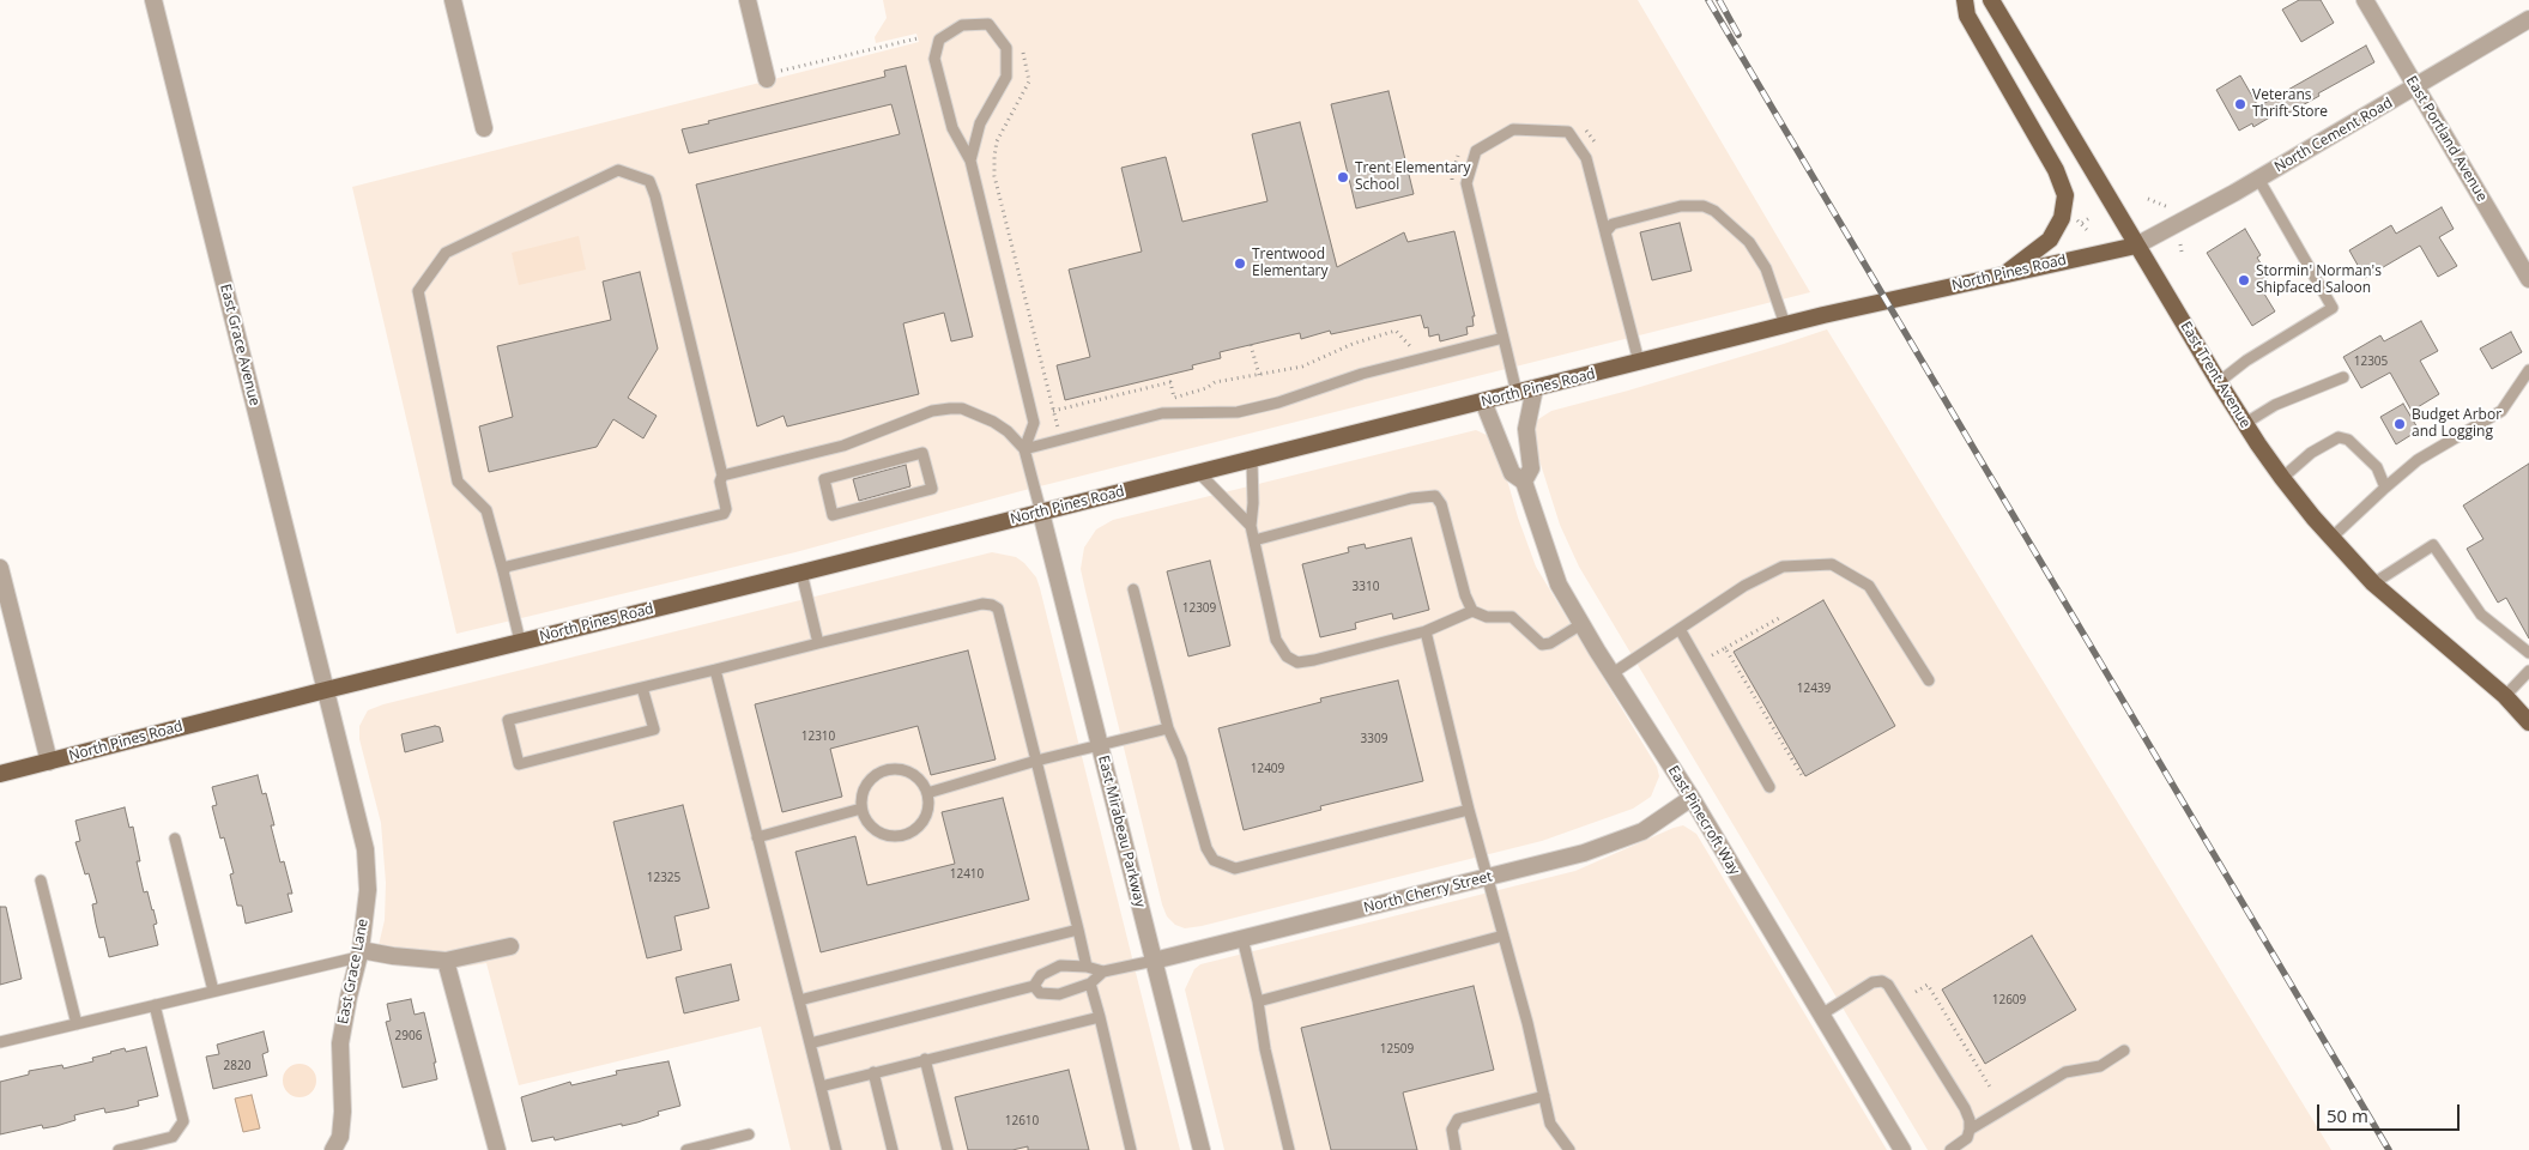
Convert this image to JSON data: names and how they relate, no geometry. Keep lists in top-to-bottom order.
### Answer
{
  "streets": {
    "main road": ["North Pines Road", "East Trent Avenue"],
    "street": [
      "North Cement Road",
      "East Portland Avenue",
      "East Grace Avenue",
      "East Pinecroft Way",
      "East Mirabeau Parkway",
      "North Cherry Street",
      "East Grace Lane"
    ]
  },
  "crossings": [
    ["North Cement Road", "East Portland Avenue"],
    ["North Cement Road", "North Pines Road"],
    ["North Cement Road", "East Trent Avenue"],
    ["North Pines Road", "East Grace Avenue"],
    ["North Pines Road", "East Trent Avenue"],
    ["North Pines Road", "East Pinecroft Way"],
    ["North Pines Road", "East Mirabeau Parkway"],
    ["North Pines Road", "East Grace Lane"],
    ["East Grace Avenue", "East Grace Lane"],
    ["East Pinecroft Way", "North Cherry Street"],
    ["East Mirabeau Parkway", "North Cherry Street"]
  ],
  "places": [
    "Veterans Thrift Store",
    "Trent Elementary School",
    "Trentwood Elementary",
    "Stormin' Norman's Shipfaced Saloon",
    "Budget Arbor and Logging"
  ],
  "house_numbers": [
    "12305",
    "3310",
    "12309",
    "12439",
    "12310",
    "3309",
    "12409",
    "12410",
    "12325",
    "12609",
    "2906",
    "12509",
    "2820",
    "12610"
  ],
  "scale_bar": "50 m"
}
